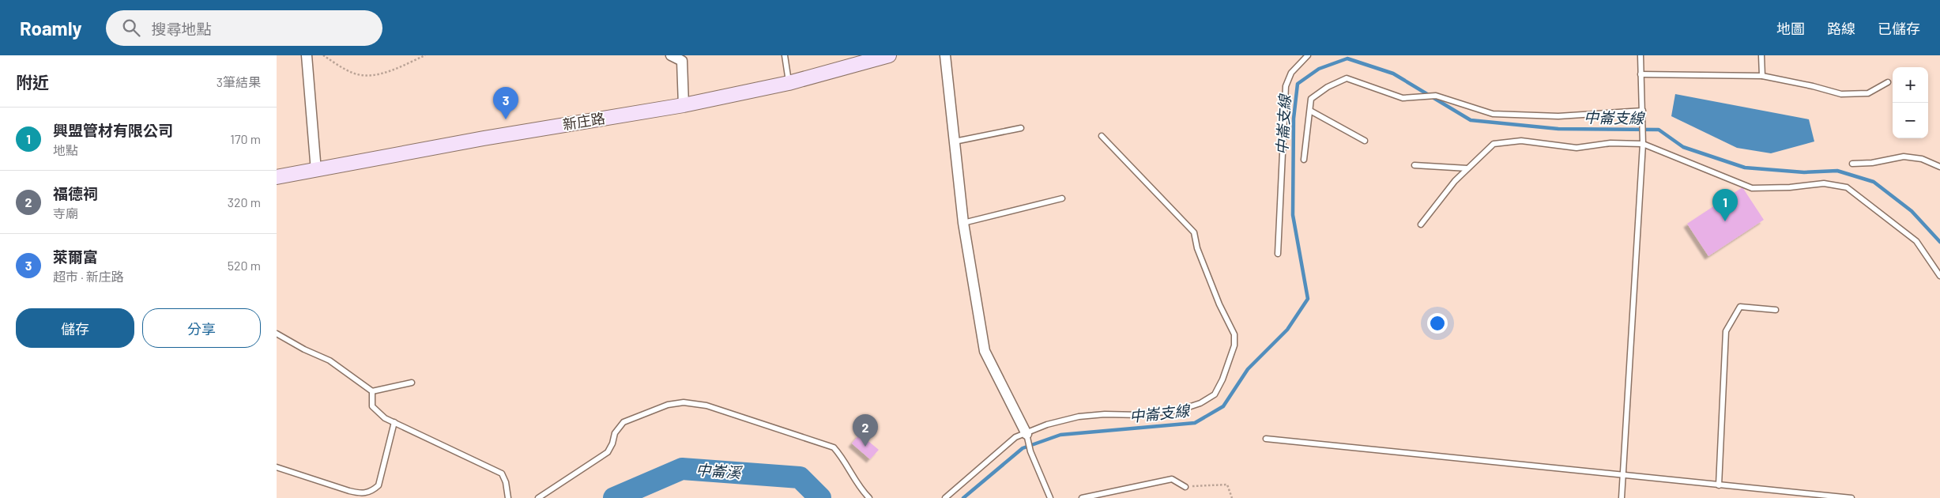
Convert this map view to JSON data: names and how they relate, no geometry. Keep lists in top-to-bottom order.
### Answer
{
  "streets": {
    "street": ["新庄路"]
  },
  "water": ["中崙支線", "中崙溪"],
  "page": {
    "header": "Roamly",
    "search": "搜尋地點",
    "nav": ["地圖", "路線", "已儲存"],
    "heading": ["附近", "3筆結果"],
    "map_buttons": ["+", "−"],
    "pins": ["3", "1", "2"],
    "list": [
      {
        "mark": "1",
        "name": "興盟管材有限公司",
        "note": "地點",
        "value": "170 m"
      },
      {
        "mark": "2",
        "name": "福德祠",
        "note": "寺廟",
        "value": "320 m"
      },
      {
        "mark": "3",
        "name": "萊爾富",
        "note": "超市 · 新庄路",
        "value": "520 m"
      }
    ],
    "buttons": ["儲存", "分享"]
  }
}
